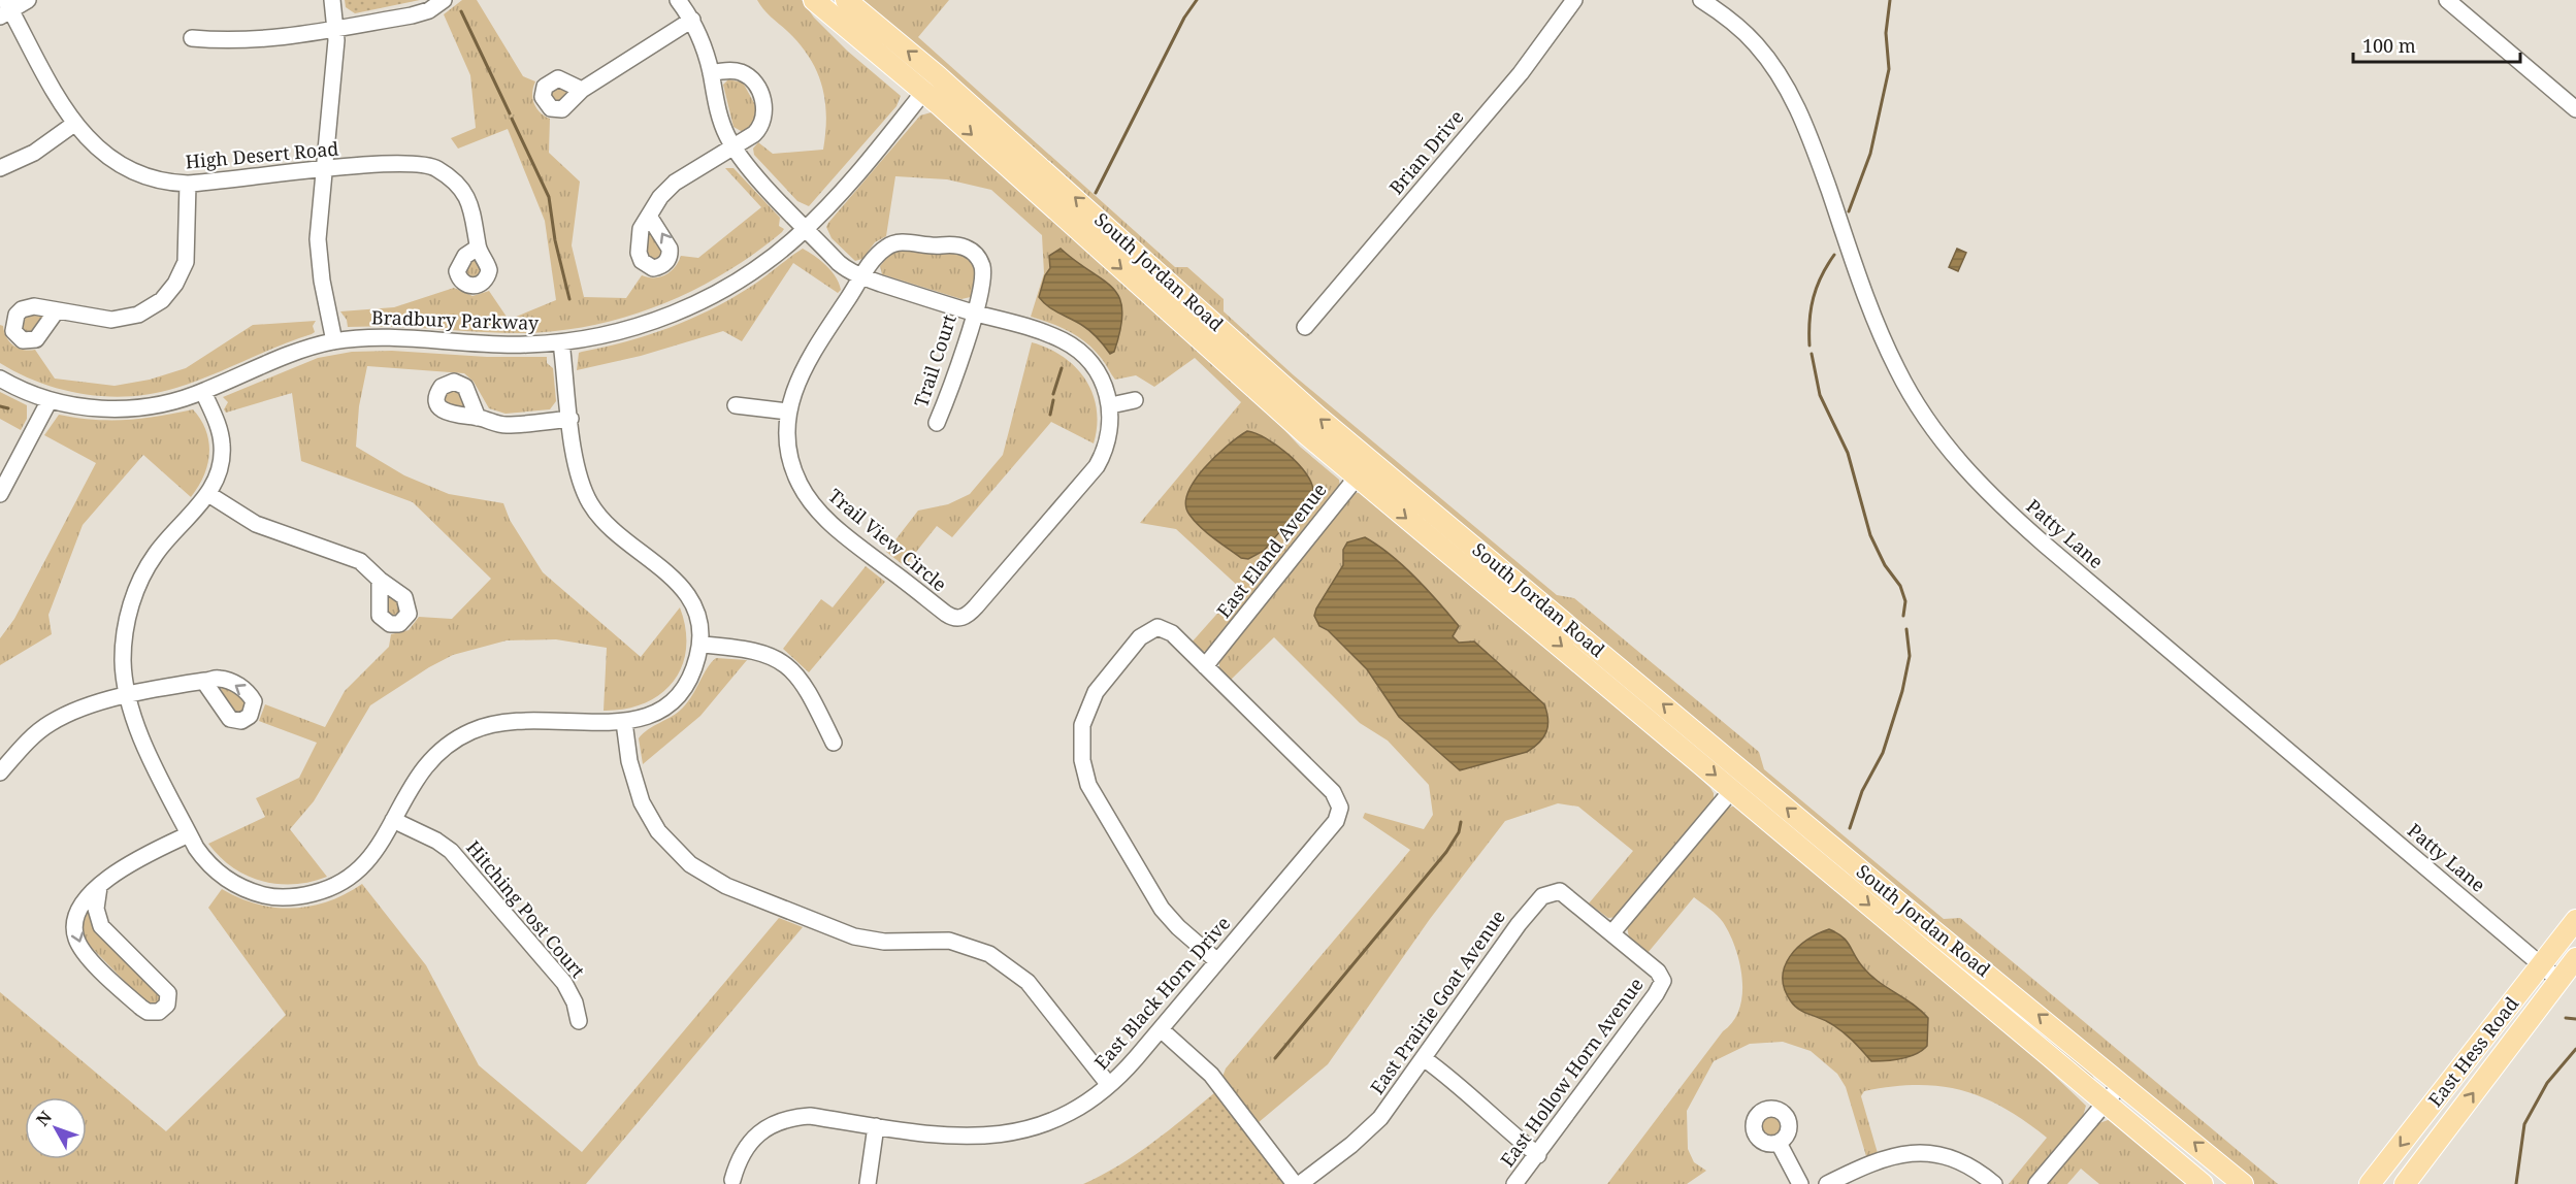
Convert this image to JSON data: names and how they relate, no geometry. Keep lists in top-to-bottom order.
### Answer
{
  "streets": {
    "main road": ["South Jordan Road", "East Hess Road"],
    "street": [
      "Brian Drive",
      "High Desert Road",
      "Bradbury Parkway",
      "Trail Court",
      "Patty Lane",
      "Trail View Circle",
      "East Eland Avenue",
      "Hitching Post Court",
      "East Black Horn Drive",
      "East Prairie Goat Avenue",
      "East Hollow Horn Avenue"
    ]
  },
  "crossings": [
    ["South Jordan Road", "Bradbury Parkway"],
    ["South Jordan Road", "East Eland Avenue"],
    ["Bradbury Parkway", "Trail View Circle"],
    ["Trail Court", "Trail View Circle"],
    ["Patty Lane", "East Hess Road"],
    ["East Eland Avenue", "East Black Horn Drive"],
    ["East Prairie Goat Avenue", "East Hollow Horn Avenue"]
  ],
  "scale_bar": "100 m",
  "north": "top left"
}
